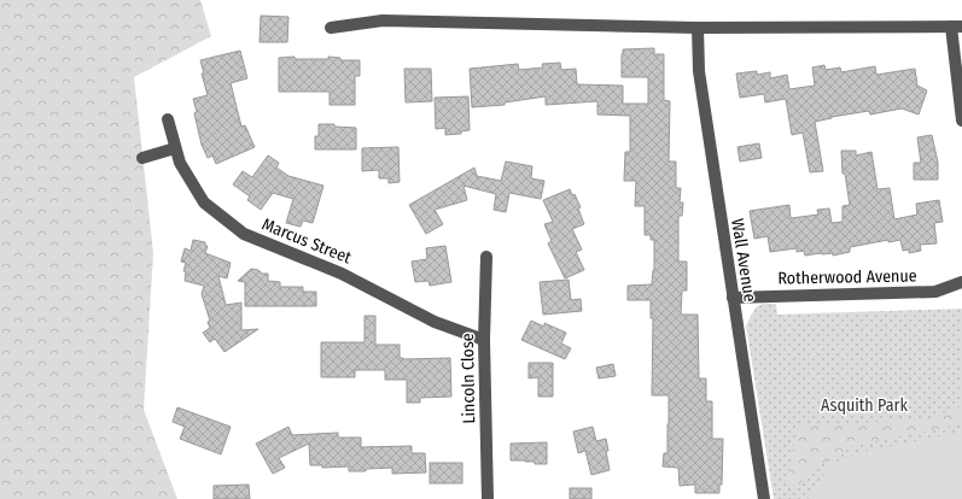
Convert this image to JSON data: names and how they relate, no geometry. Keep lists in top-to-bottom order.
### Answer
{
  "streets": {
    "street": [
      "Marcus Street",
      "Wall Avenue",
      "Rotherwood Avenue",
      "Lincoln Close"
    ]
  },
  "crossings": [
    ["Marcus Street", "Lincoln Close"],
    ["Wall Avenue", "Rotherwood Avenue"]
  ],
  "parks": ["Asquith Park"]
}
